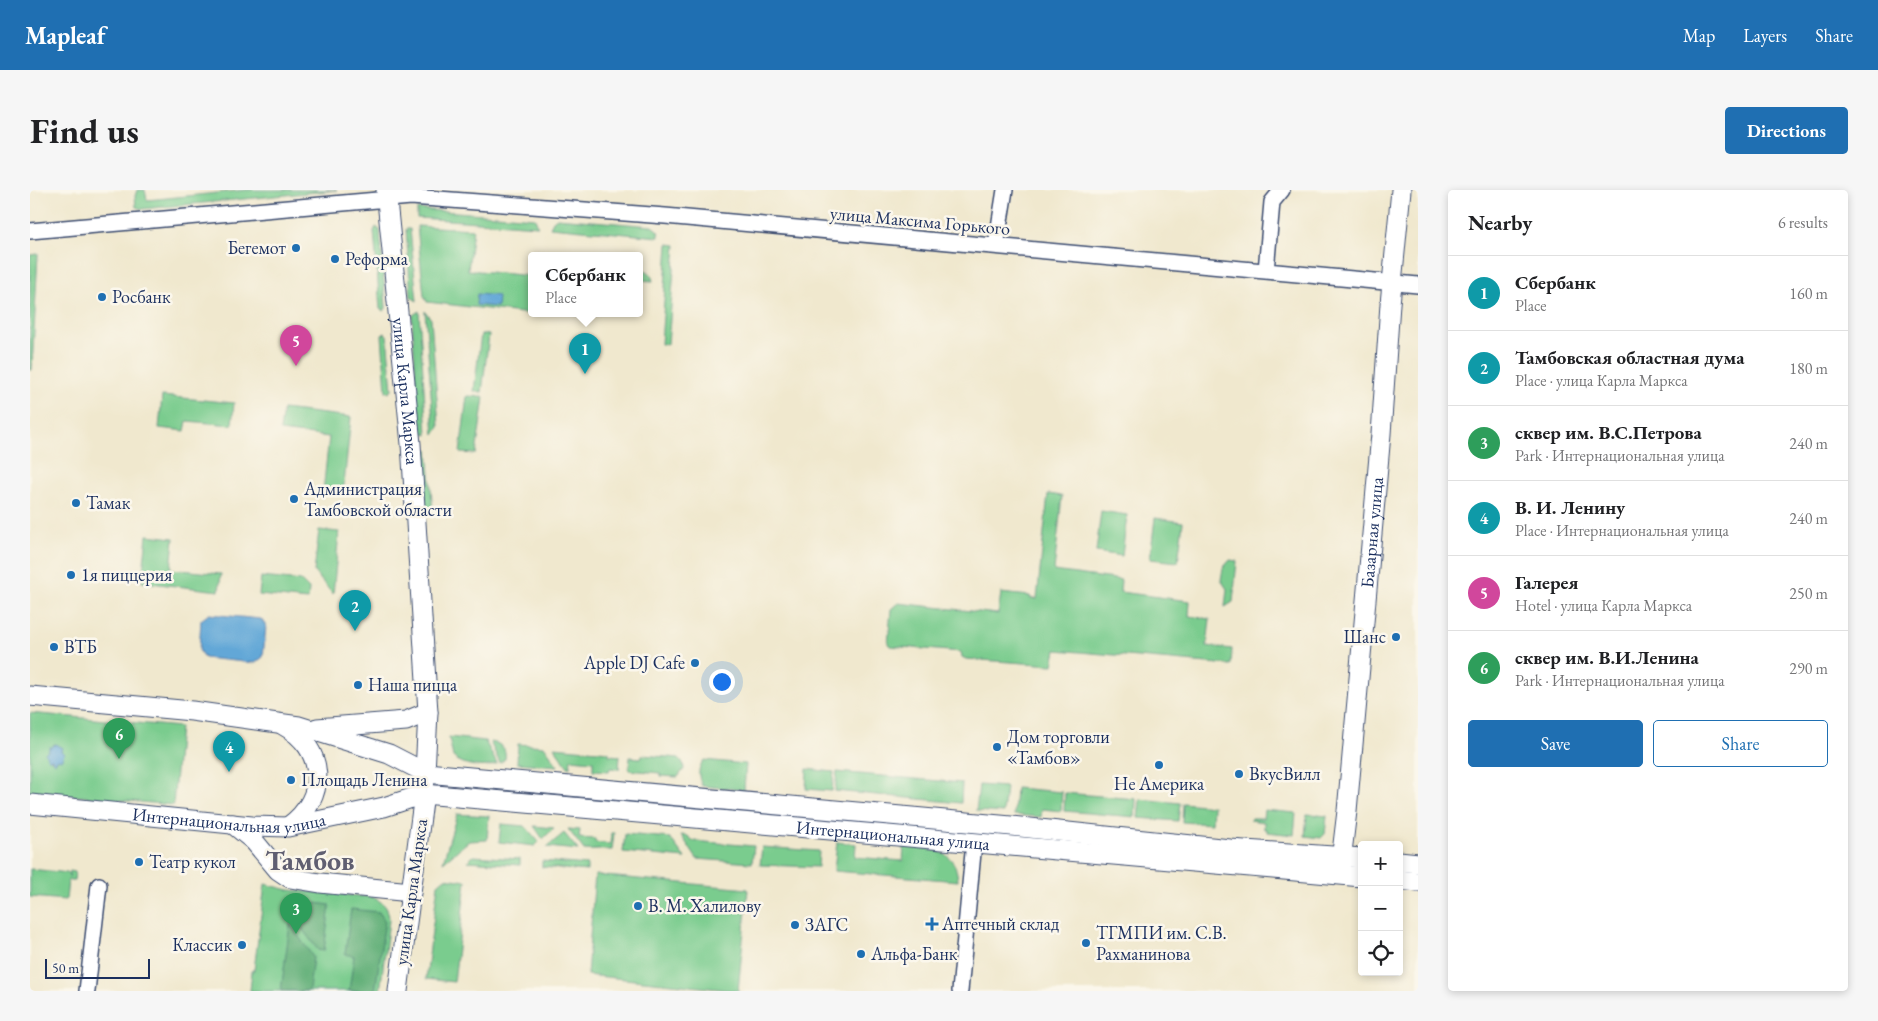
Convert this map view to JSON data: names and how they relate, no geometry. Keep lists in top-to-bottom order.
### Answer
{
  "streets": {
    "main road": ["улица Карла Маркса", "Базарная улица", "Интернациональная улица"],
    "street": ["улица Максима Горького"]
  },
  "crossings": [
    ["улица Максима Горького", "улица Карла Маркса"],
    ["улица Максима Горького", "Базарная улица"],
    ["улица Карла Маркса", "Интернациональная улица"],
    ["Базарная улица", "Интернациональная улица"]
  ],
  "districts": ["Тамбов"],
  "places": {
    "other": [
      "Бегемот",
      "Реформа",
      "Росбанк",
      "Администрация Тамбовской области",
      "Тамак",
      "1я пиццерия",
      "Шанс",
      "ВТБ",
      "Apple DJ Cafe",
      "Наша пицца",
      "Дом торговли «Тамбов»",
      "Не Америка",
      "ВкусВилл",
      "Площадь Ленина",
      "Театр кукол",
      "В. М. Халилову",
      "ЗАГС",
      "ТГМПИ им. С.В. Рахманинова",
      "Классик",
      "Альфа-Банк"
    ],
    "health": ["Аптечный склад"]
  },
  "scale_bar": "50 m",
  "page": {
    "header": "Mapleaf",
    "nav": ["Map", "Layers", "Share"],
    "buttons": [
      "Directions",
      ["Save", "Share"]
    ],
    "title": "Find us",
    "heading": ["Nearby", "6 results"],
    "popup": ["Сбербанк", "Place"],
    "list": [
      {
        "mark": "1",
        "name": "Сбербанк",
        "note": "Place",
        "value": "160 m"
      },
      {
        "mark": "2",
        "name": "Тамбовская областная дума",
        "note": "Place · улица Карла Маркса",
        "value": "180 m"
      },
      {
        "mark": "3",
        "name": "сквер им. В.С.Петрова",
        "note": "Park · Интернациональная улица",
        "value": "240 m"
      },
      {
        "mark": "4",
        "name": "В. И. Ленину",
        "note": "Place · Интернациональная улица",
        "value": "240 m"
      },
      {
        "mark": "5",
        "name": "Галерея",
        "note": "Hotel · улица Карла Маркса",
        "value": "250 m"
      },
      {
        "mark": "6",
        "name": "сквер им. В.И.Ленина",
        "note": "Park · Интернациональная улица",
        "value": "290 m"
      }
    ],
    "pins": [
      "5",
      "1",
      "2",
      "6",
      "4",
      "3"
    ],
    "map_buttons": ["+", "−"],
    "scale": "50 m"
  }
}
